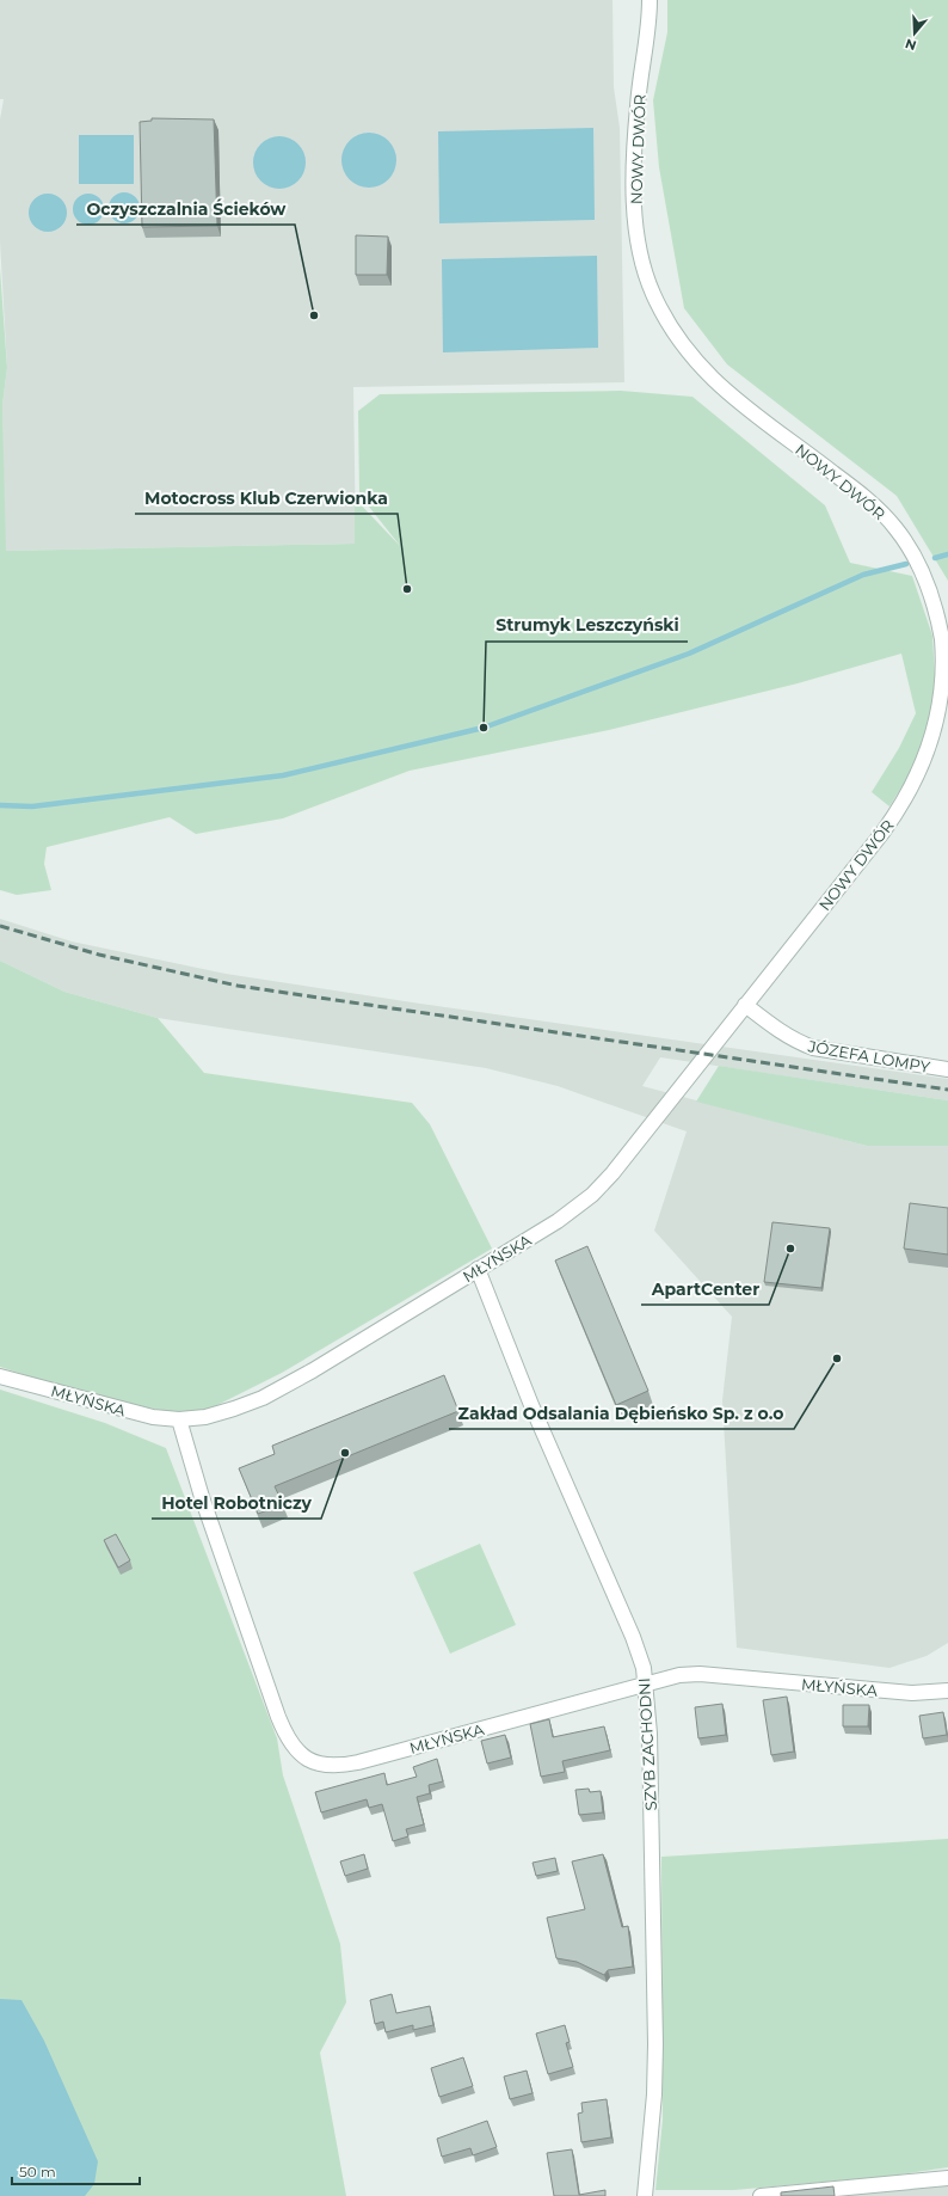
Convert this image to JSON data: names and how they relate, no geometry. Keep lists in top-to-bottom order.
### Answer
{
  "streets": {
    "street": [
      "NOWY DWÓR",
      "JÓZEFA LOMPY",
      "MŁYŃSKA",
      "SZYB ZACHODNI"
    ]
  },
  "crossings": [
    ["NOWY DWÓR", "JÓZEFA LOMPY"],
    ["NOWY DWÓR", "MŁYŃSKA"],
    ["JÓZEFA LOMPY", "MŁYŃSKA"],
    ["MŁYŃSKA", "SZYB ZACHODNI"]
  ],
  "places": [
    "Oczyszczalnia Ścieków",
    "Motocross Klub Czerwionka",
    "Strumyk Leszczyński",
    "ApartCenter",
    "Zakład Odsalania Dębieńsko Sp. z o.o",
    "Hotel Robotniczy"
  ],
  "scale_bar": "50 m",
  "north": "bottom"
}
